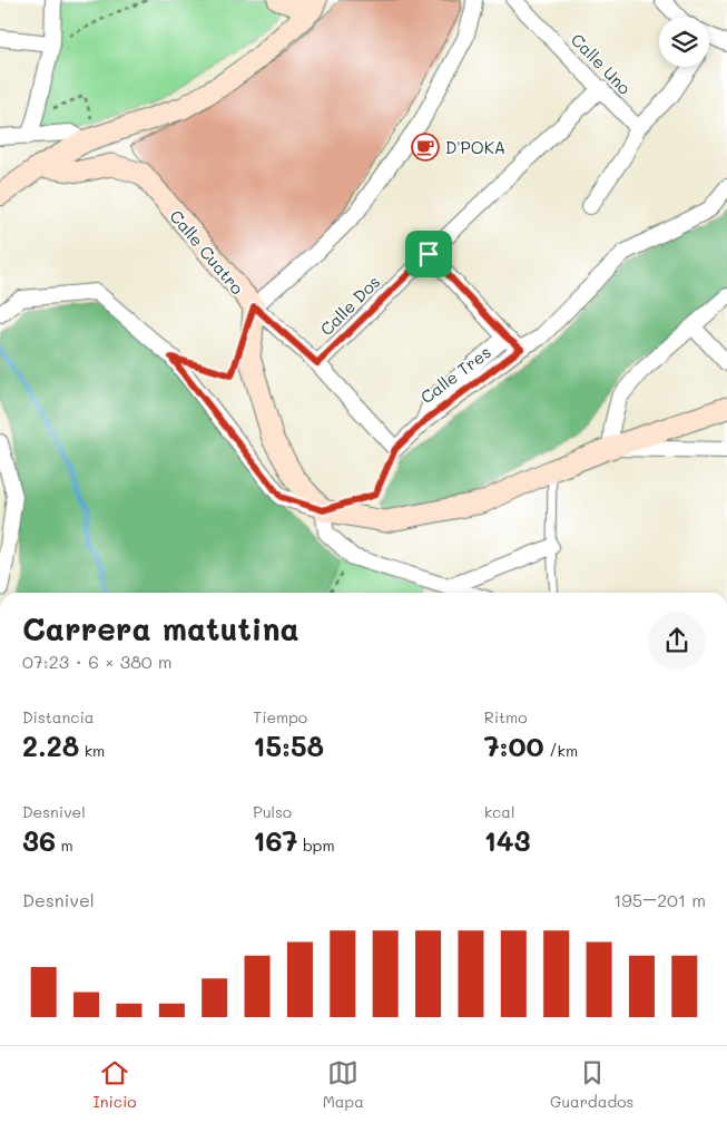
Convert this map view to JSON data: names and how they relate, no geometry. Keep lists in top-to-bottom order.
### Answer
{
  "streets": {
    "street": [
      "Calle Uno",
      "Calle Cuatro",
      "Calle Dos",
      "Calle Tres"
    ]
  },
  "crossings": [
    ["Calle Uno", "Calle Dos"],
    ["Calle Cuatro", "Calle Dos"],
    ["Calle Cuatro", "Calle Tres"],
    ["Calle Dos", "Calle Tres"]
  ],
  "places": {
    "cafe": ["D'POKA"]
  },
  "page": {
    "heading": ["Carrera matutina", "07:23 · 6 × 380 m"],
    "stats": [
      ["Distancia", "2.28 km"],
      ["Tiempo", "15:58"],
      ["Ritmo", "7:00 /km"],
      ["Desnivel", "36 m"],
      ["Pulso", "167 bpm"],
      ["kcal", "143"]
    ],
    "chart": ["Desnivel", "195–201 m"],
    "tabs": ["Inicio", "Mapa", "Guardados"]
  }
}
